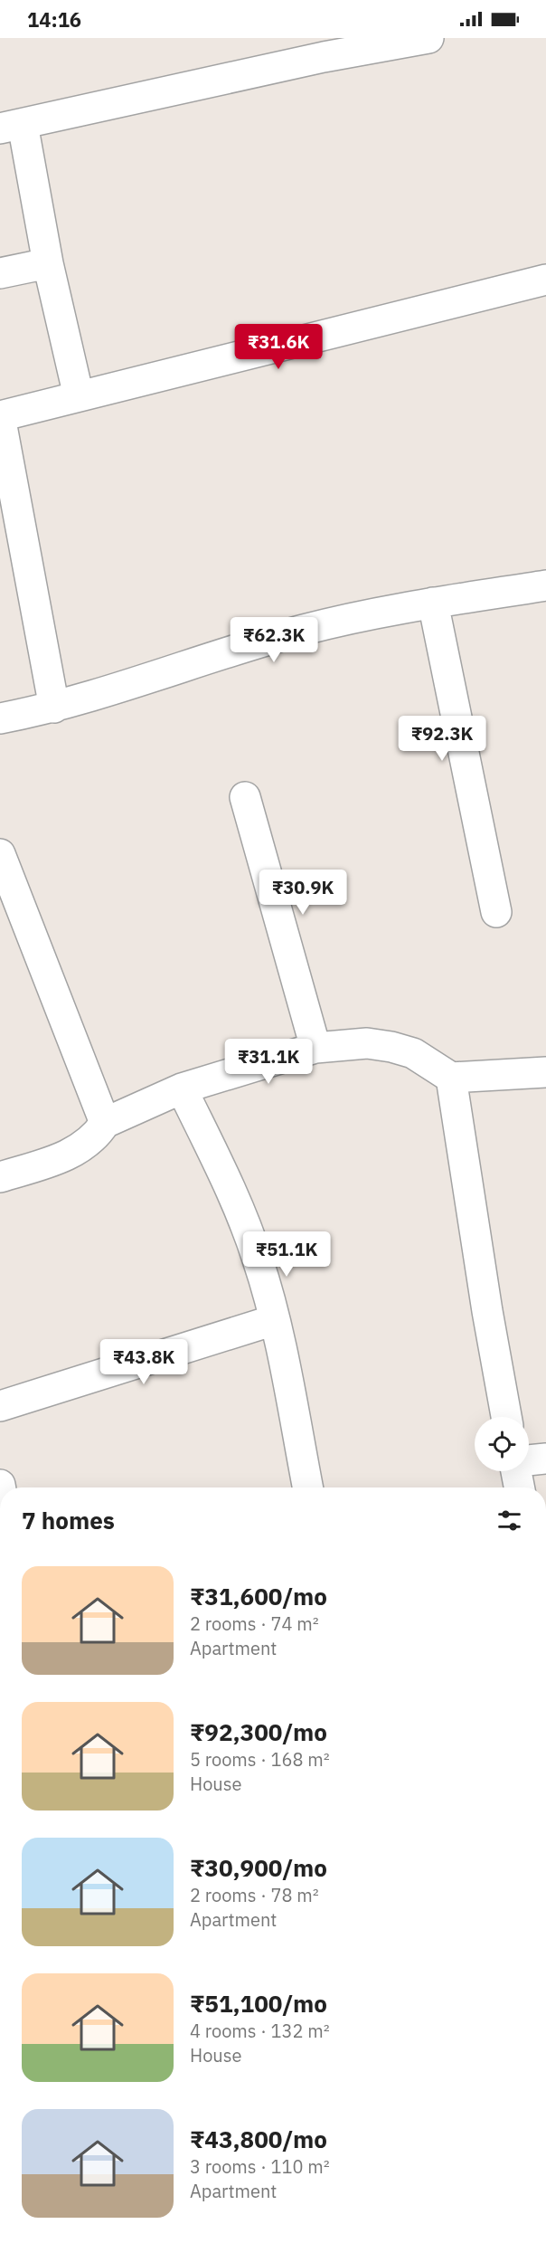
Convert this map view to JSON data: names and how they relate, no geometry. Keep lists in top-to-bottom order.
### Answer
{
  "page": {
    "status": "14:16",
    "price": [
      "₹31.6K",
      "₹62.3K",
      "₹92.3K",
      "₹30.9K",
      "₹31.1K",
      "₹51.1K",
      "₹43.8K"
    ],
    "heading": "7 homes",
    "list": [
      {
        "name": "₹31,600/mo",
        "note": "2 rooms · 74 m² · Apartment"
      },
      {
        "name": "₹92,300/mo",
        "note": "5 rooms · 168 m² · House"
      },
      {
        "name": "₹30,900/mo",
        "note": "2 rooms · 78 m² · Apartment"
      },
      {
        "name": "₹51,100/mo",
        "note": "4 rooms · 132 m² · House"
      },
      {
        "name": "₹43,800/mo",
        "note": "3 rooms · 110 m² · Apartment"
      }
    ]
  }
}
